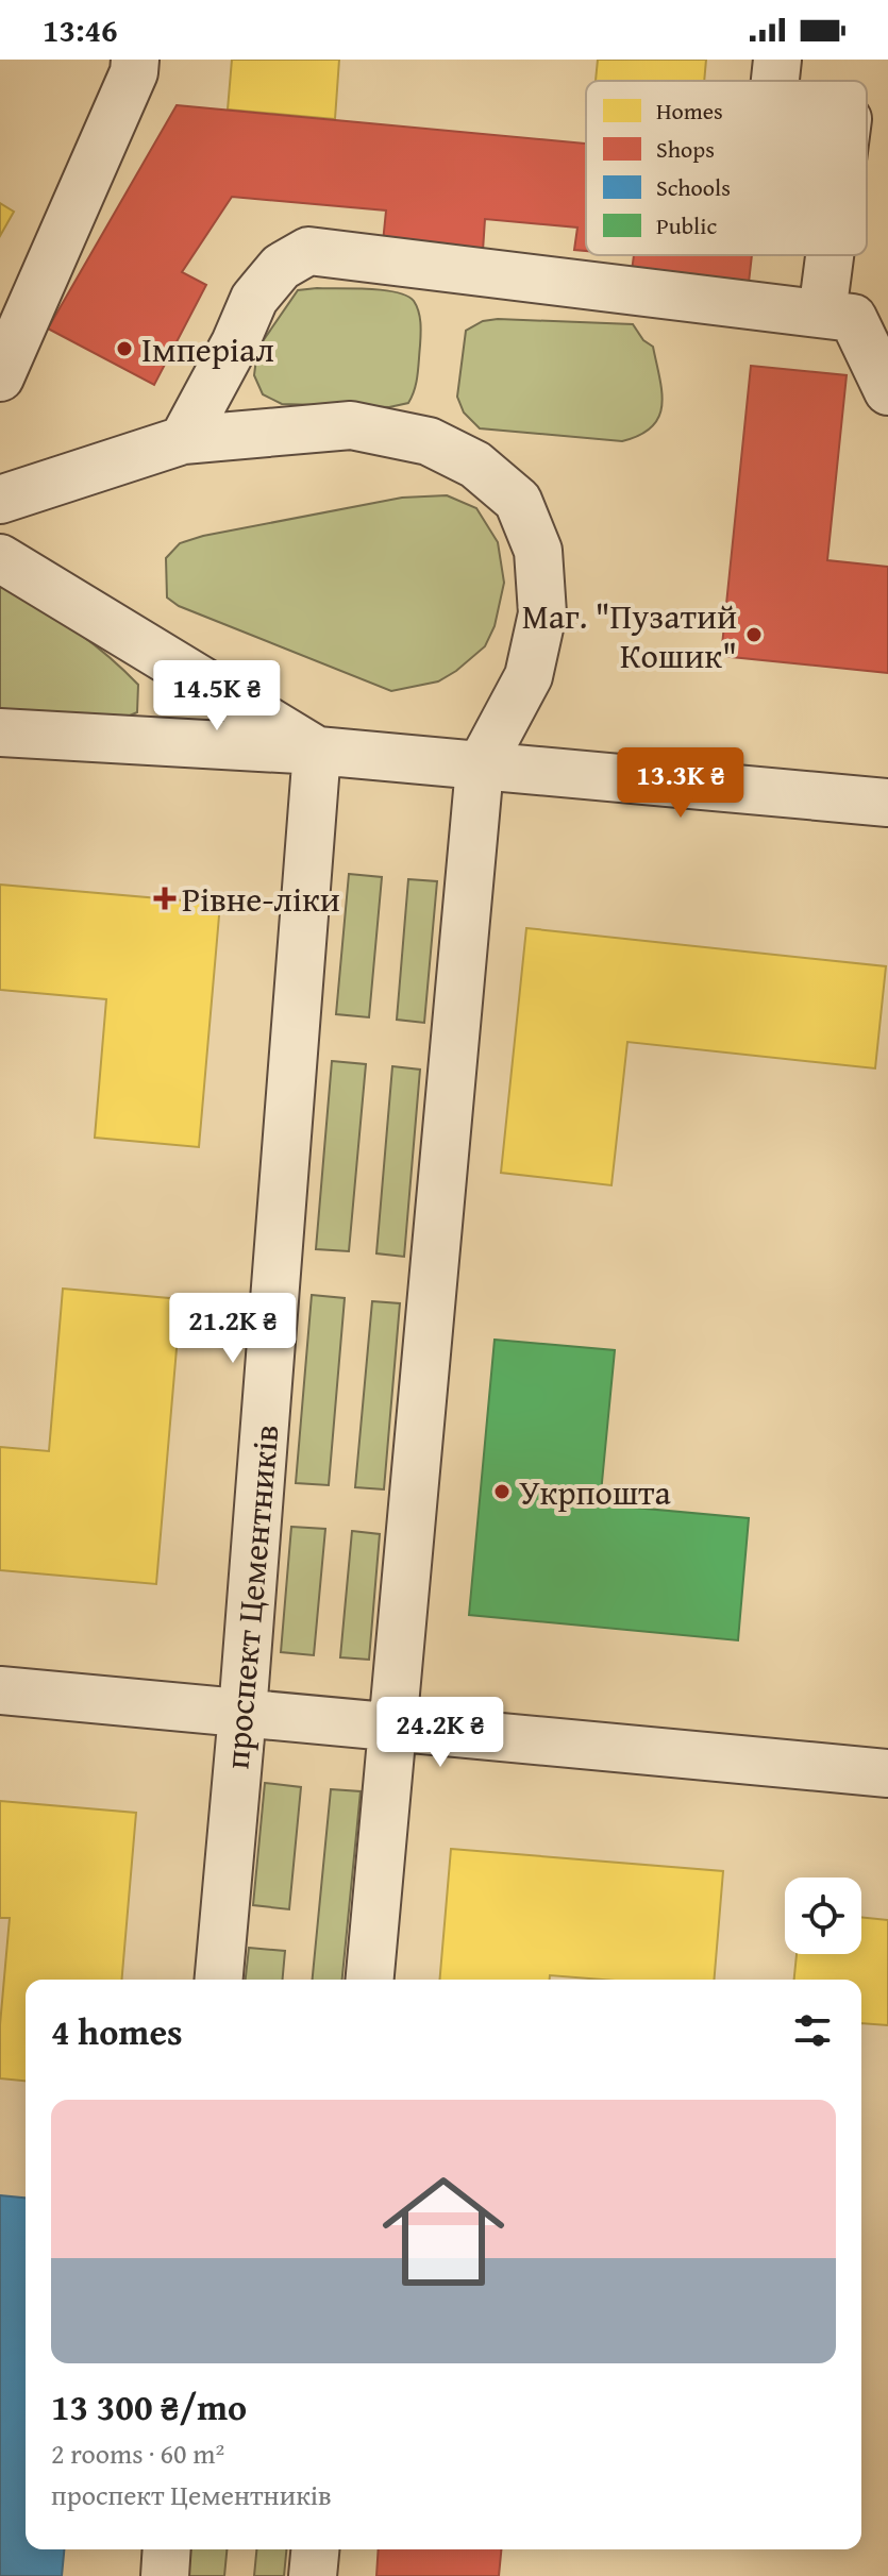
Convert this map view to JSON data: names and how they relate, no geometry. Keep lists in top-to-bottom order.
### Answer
{
  "streets": {
    "street": ["проспект Цементників"]
  },
  "places": {
    "other": ["Імперіал", "Маг. \"Пузатий Кошик\"", "Укрпошта"],
    "health": ["Рівне-ліки"]
  },
  "legend": [
    "Homes",
    "Shops",
    "Schools",
    "Public"
  ],
  "page": {
    "status": "13:46",
    "price": [
      "14.5K ₴",
      "13.3K ₴",
      "21.2K ₴",
      "24.2K ₴"
    ],
    "heading": "4 homes",
    "list": [
      {
        "name": "13 300 ₴/mo",
        "note": "2 rooms · 60 m² · проспект Цементників"
      }
    ]
  }
}
